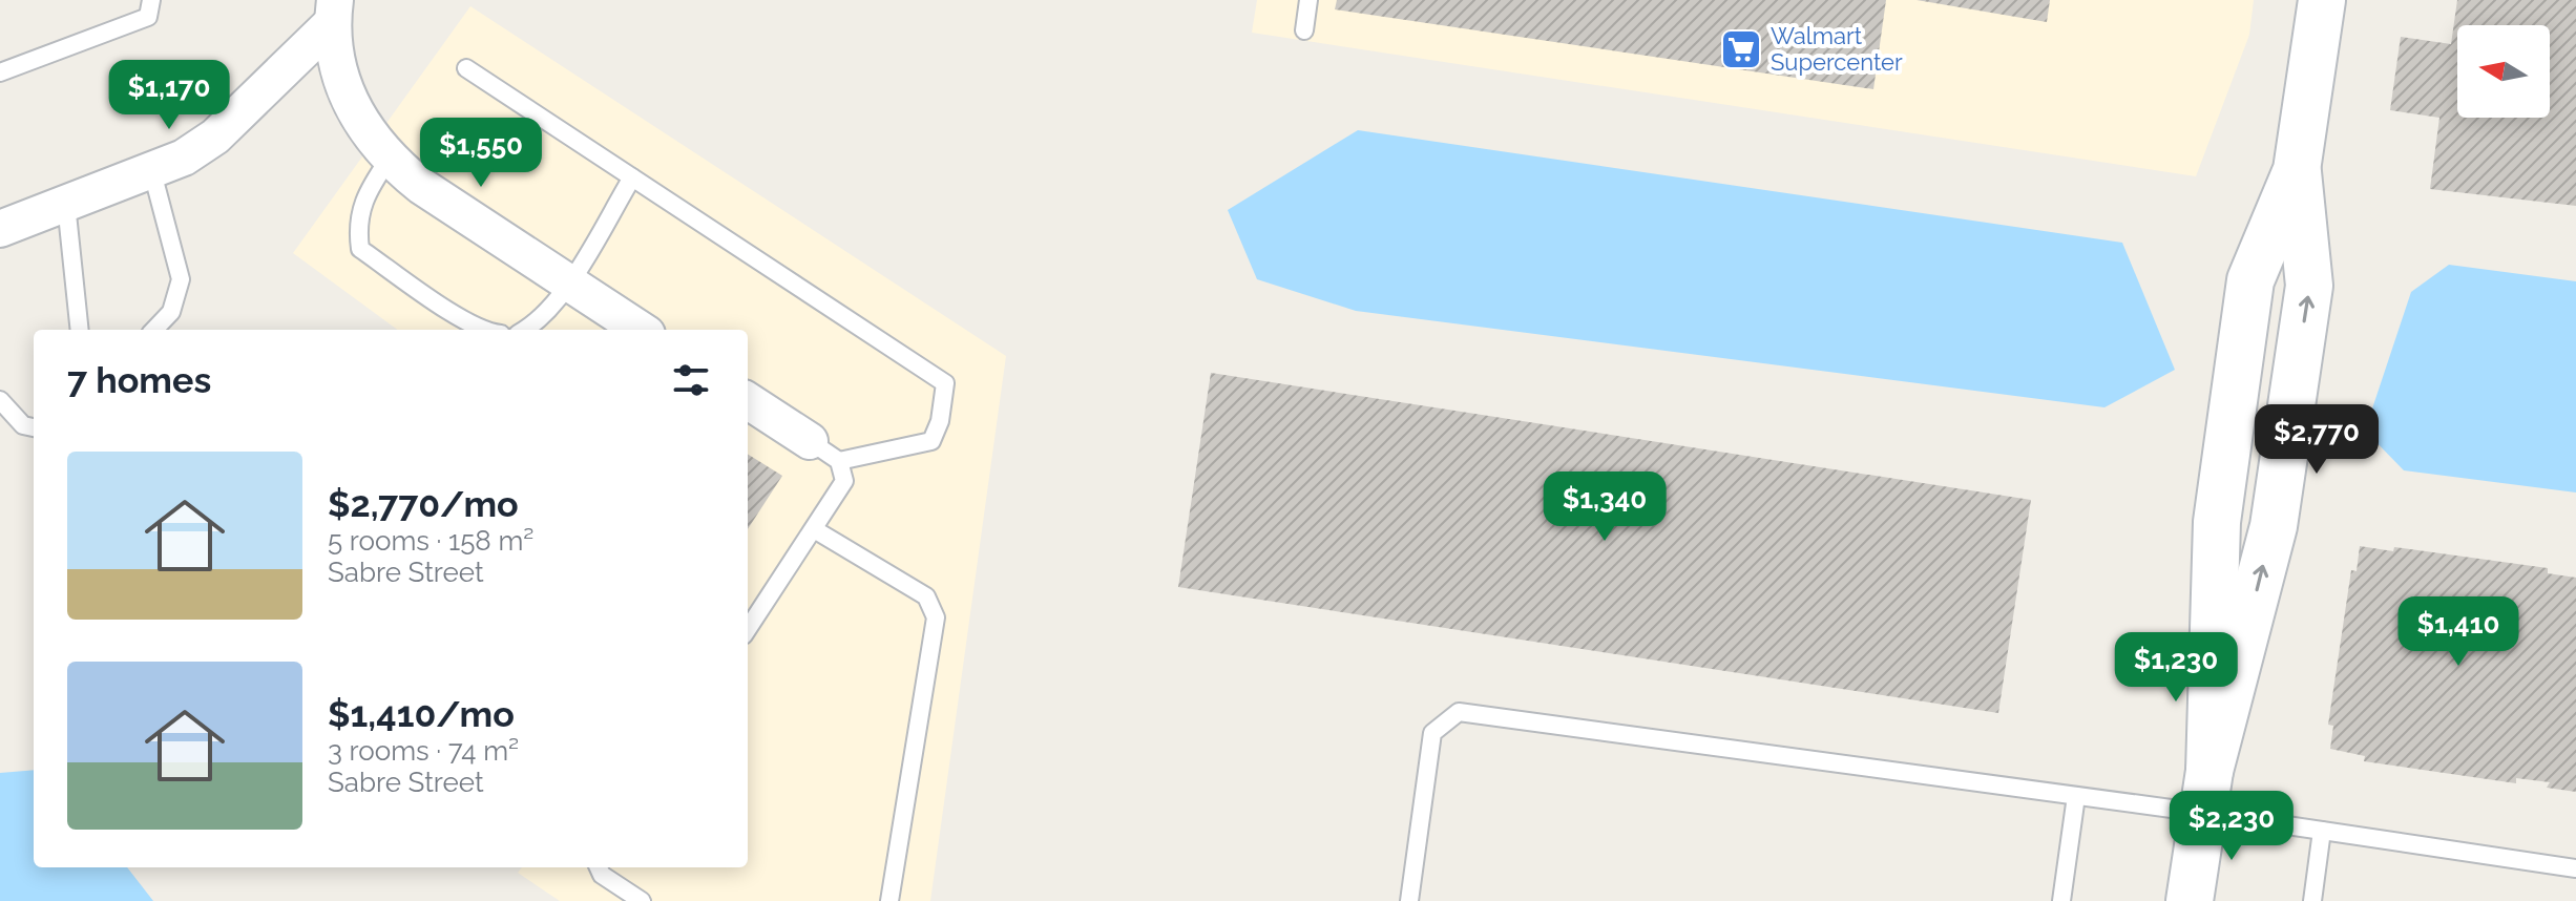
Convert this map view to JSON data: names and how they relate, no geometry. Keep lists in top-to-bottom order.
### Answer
{
  "places": {
    "supermarket": ["Walmart Supercenter"]
  },
  "north": "left",
  "page": {
    "price": [
      "$1,170",
      "$1,550",
      "$2,770",
      "$1,340",
      "$1,410",
      "$1,230",
      "$2,230"
    ],
    "heading": "7 homes",
    "list": [
      {
        "name": "$2,770/mo",
        "note": "5 rooms · 158 m² · Sabre Street"
      },
      {
        "name": "$1,410/mo",
        "note": "3 rooms · 74 m² · Sabre Street"
      }
    ]
  }
}
